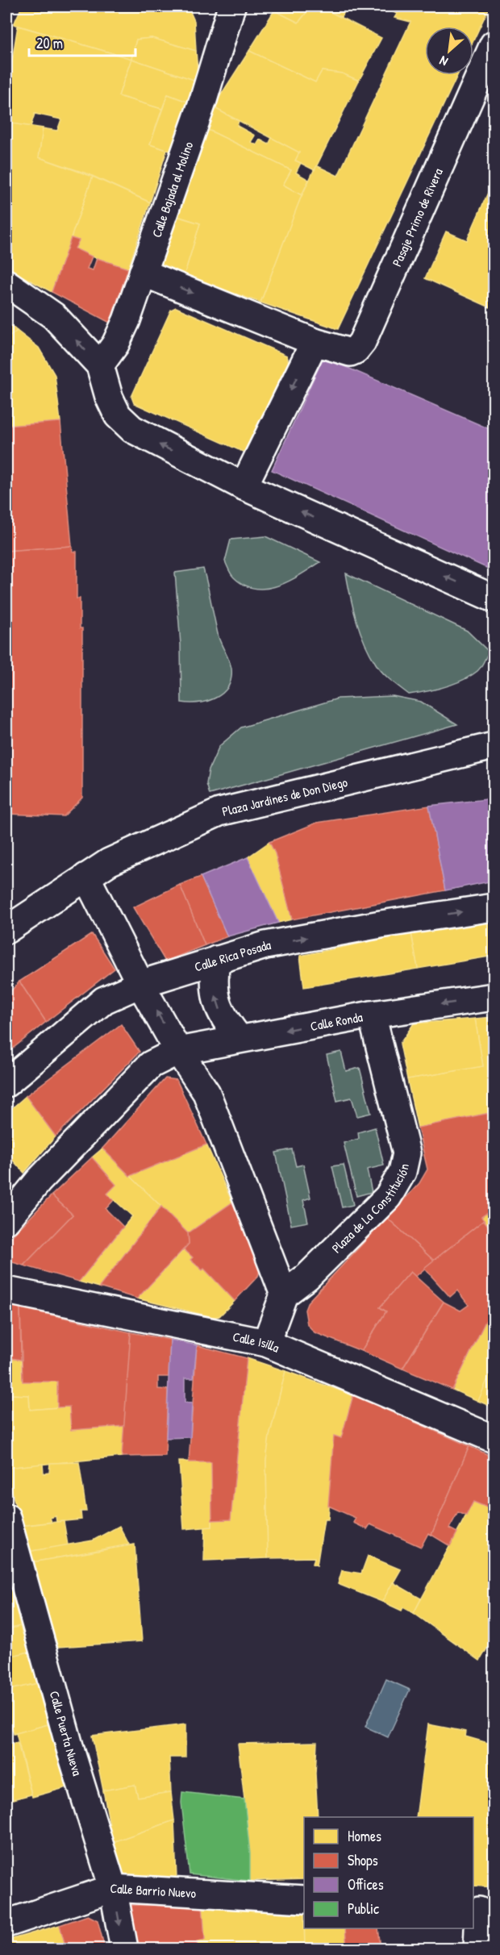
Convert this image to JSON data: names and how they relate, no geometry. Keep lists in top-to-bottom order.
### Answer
{
  "streets": {
    "street": [
      "Calle Bajada al Molino",
      "Pasaje Primo de Rivera",
      "Plaza Jardines de Don Diego",
      "Calle Rica Posada",
      "Calle Ronda",
      "Plaza de La Constitución",
      "Calle Isilla",
      "Calle Puerta Nueva",
      "Calle Barrio Nuevo"
    ]
  },
  "crossings": [
    ["Calle Bajada al Molino", "Pasaje Primo de Rivera"],
    ["Calle Ronda", "Plaza de La Constitución"],
    ["Calle Puerta Nueva", "Calle Barrio Nuevo"]
  ],
  "one_way": ["Calle Rica Posada", "Calle Ronda"],
  "legend": [
    "Homes",
    "Shops",
    "Offices",
    "Public"
  ],
  "scale_bar": "20 m",
  "north": "bottom left"
}
